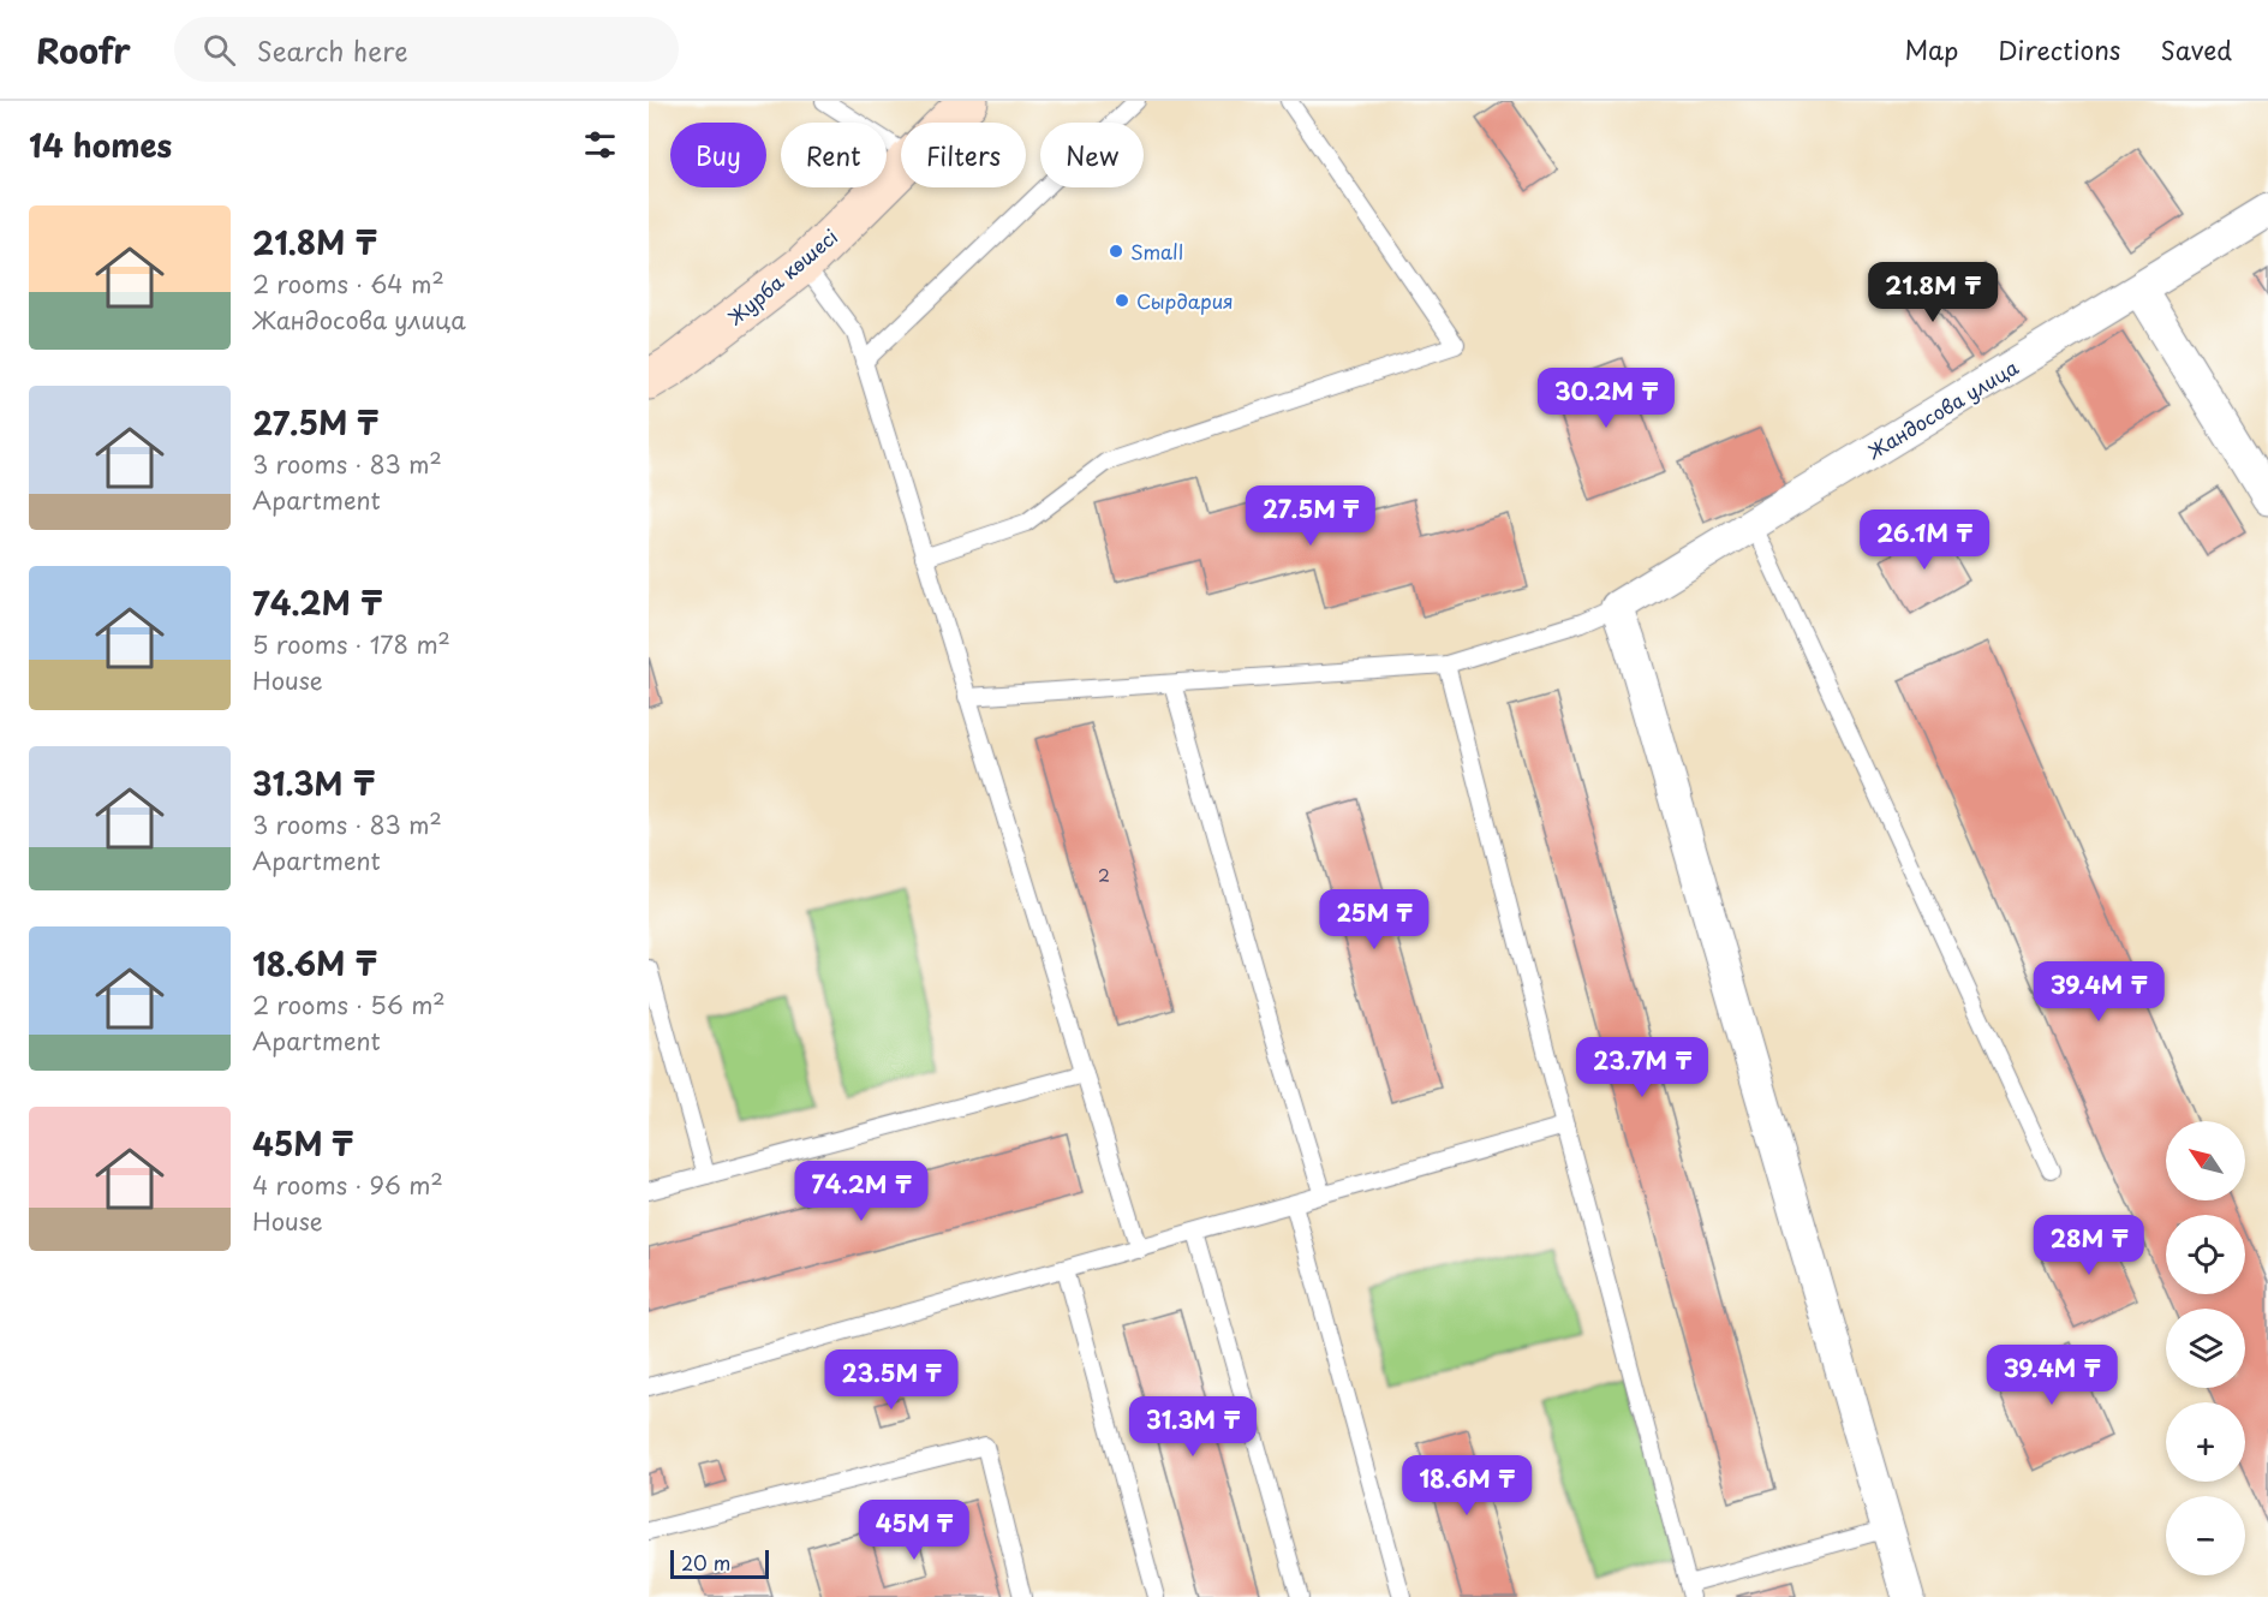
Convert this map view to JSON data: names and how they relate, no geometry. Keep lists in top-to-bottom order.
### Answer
{
  "streets": {
    "street": ["Журба көшесі", "Жандосова улица"]
  },
  "places": ["Small", "Сырдария"],
  "house_numbers": ["2"],
  "scale_bar": "20 m",
  "north": "top left",
  "page": {
    "header": "Roofr",
    "search": "Search here",
    "nav": ["Map", "Directions", "Saved"],
    "heading": "14 homes",
    "chip": [
      "Buy",
      "Rent",
      "Filters",
      "New"
    ],
    "list": [
      {
        "name": "21.8M ₸",
        "note": "2 rooms · 64 m² · Жандосова улица"
      },
      {
        "name": "27.5M ₸",
        "note": "3 rooms · 83 m² · Apartment"
      },
      {
        "name": "74.2M ₸",
        "note": "5 rooms · 178 m² · House"
      },
      {
        "name": "31.3M ₸",
        "note": "3 rooms · 83 m² · Apartment"
      },
      {
        "name": "18.6M ₸",
        "note": "2 rooms · 56 m² · Apartment"
      },
      {
        "name": "45M ₸",
        "note": "4 rooms · 96 m² · House"
      }
    ],
    "price": [
      "21.8M ₸",
      "30.2M ₸",
      "27.5M ₸",
      "26.1M ₸",
      "25M ₸",
      "39.4M ₸",
      "23.7M ₸",
      "74.2M ₸",
      "28M ₸",
      "39.4M ₸",
      "23.5M ₸",
      "31.3M ₸",
      "18.6M ₸",
      "45M ₸"
    ],
    "map_buttons": ["+", "−"],
    "scale": "20 m"
  }
}
